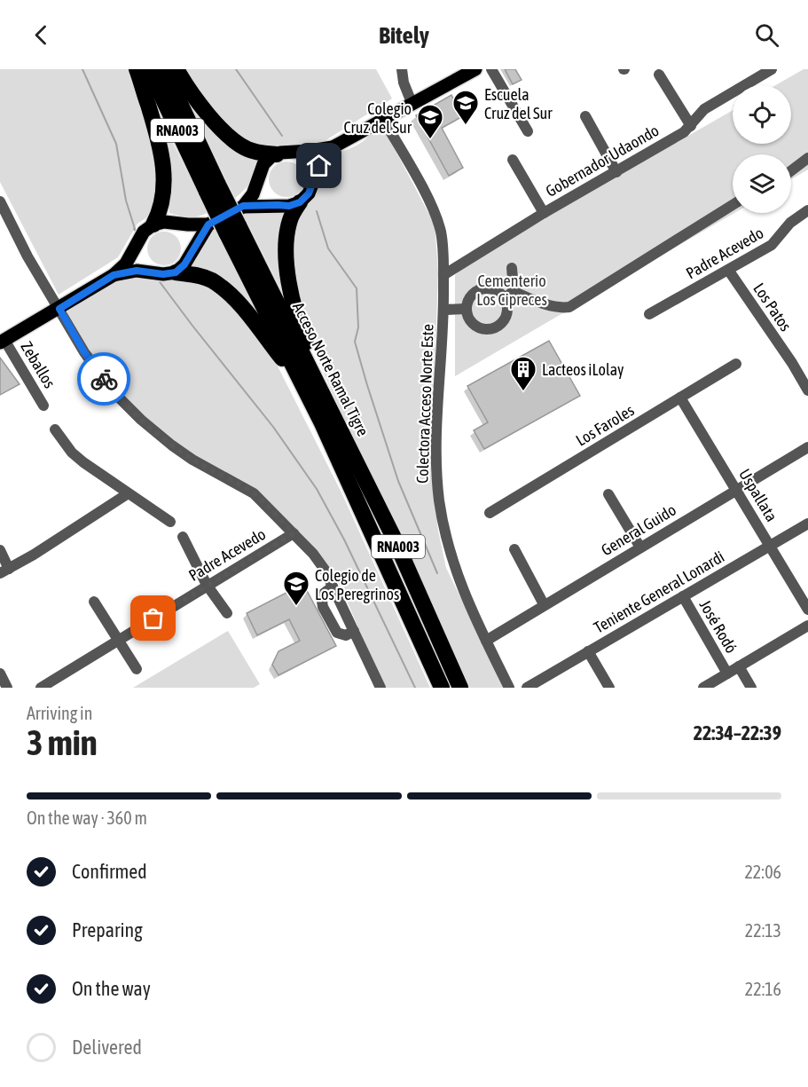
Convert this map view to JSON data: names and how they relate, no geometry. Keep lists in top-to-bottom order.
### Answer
{
  "streets": {
    "highway": ["RNA003", "Acceso Norte Ramal Tigre"],
    "street": [
      "Gobernador Udaondo",
      "Padre Acevedo",
      "Los Patos",
      "Zeballos",
      "Colectora Acceso Norte Este",
      "Los Faroles",
      "Uspallata",
      "General Guido",
      "Teniente General Lonardi",
      "José Rodó"
    ]
  },
  "crossings": [
    ["Gobernador Udaondo", "Colectora Acceso Norte Este"],
    ["Padre Acevedo", "Los Patos"],
    ["Colectora Acceso Norte Este", "General Guido"],
    ["Los Faroles", "Uspallata"],
    ["Uspallata", "General Guido"],
    ["Uspallata", "Teniente General Lonardi"],
    ["Teniente General Lonardi", "José Rodó"]
  ],
  "parks": ["Cementerio Los Cipreces"],
  "places": {
    "school or university": ["Escuela Cruz del Sur", "Colegio Cruz del Sur", "Colegio de Los Peregrinos"],
    "building": ["Lacteos iLolay"]
  },
  "page": {
    "header": "Bitely",
    "heading": ["3 min", "Arriving in", "22:34–22:39"],
    "bar": "On the way · 360 m",
    "list": [
      ["Confirmed", "22:06"],
      ["Preparing", "22:13"],
      ["On the way", "22:16"],
      "Delivered"
    ]
  }
}
